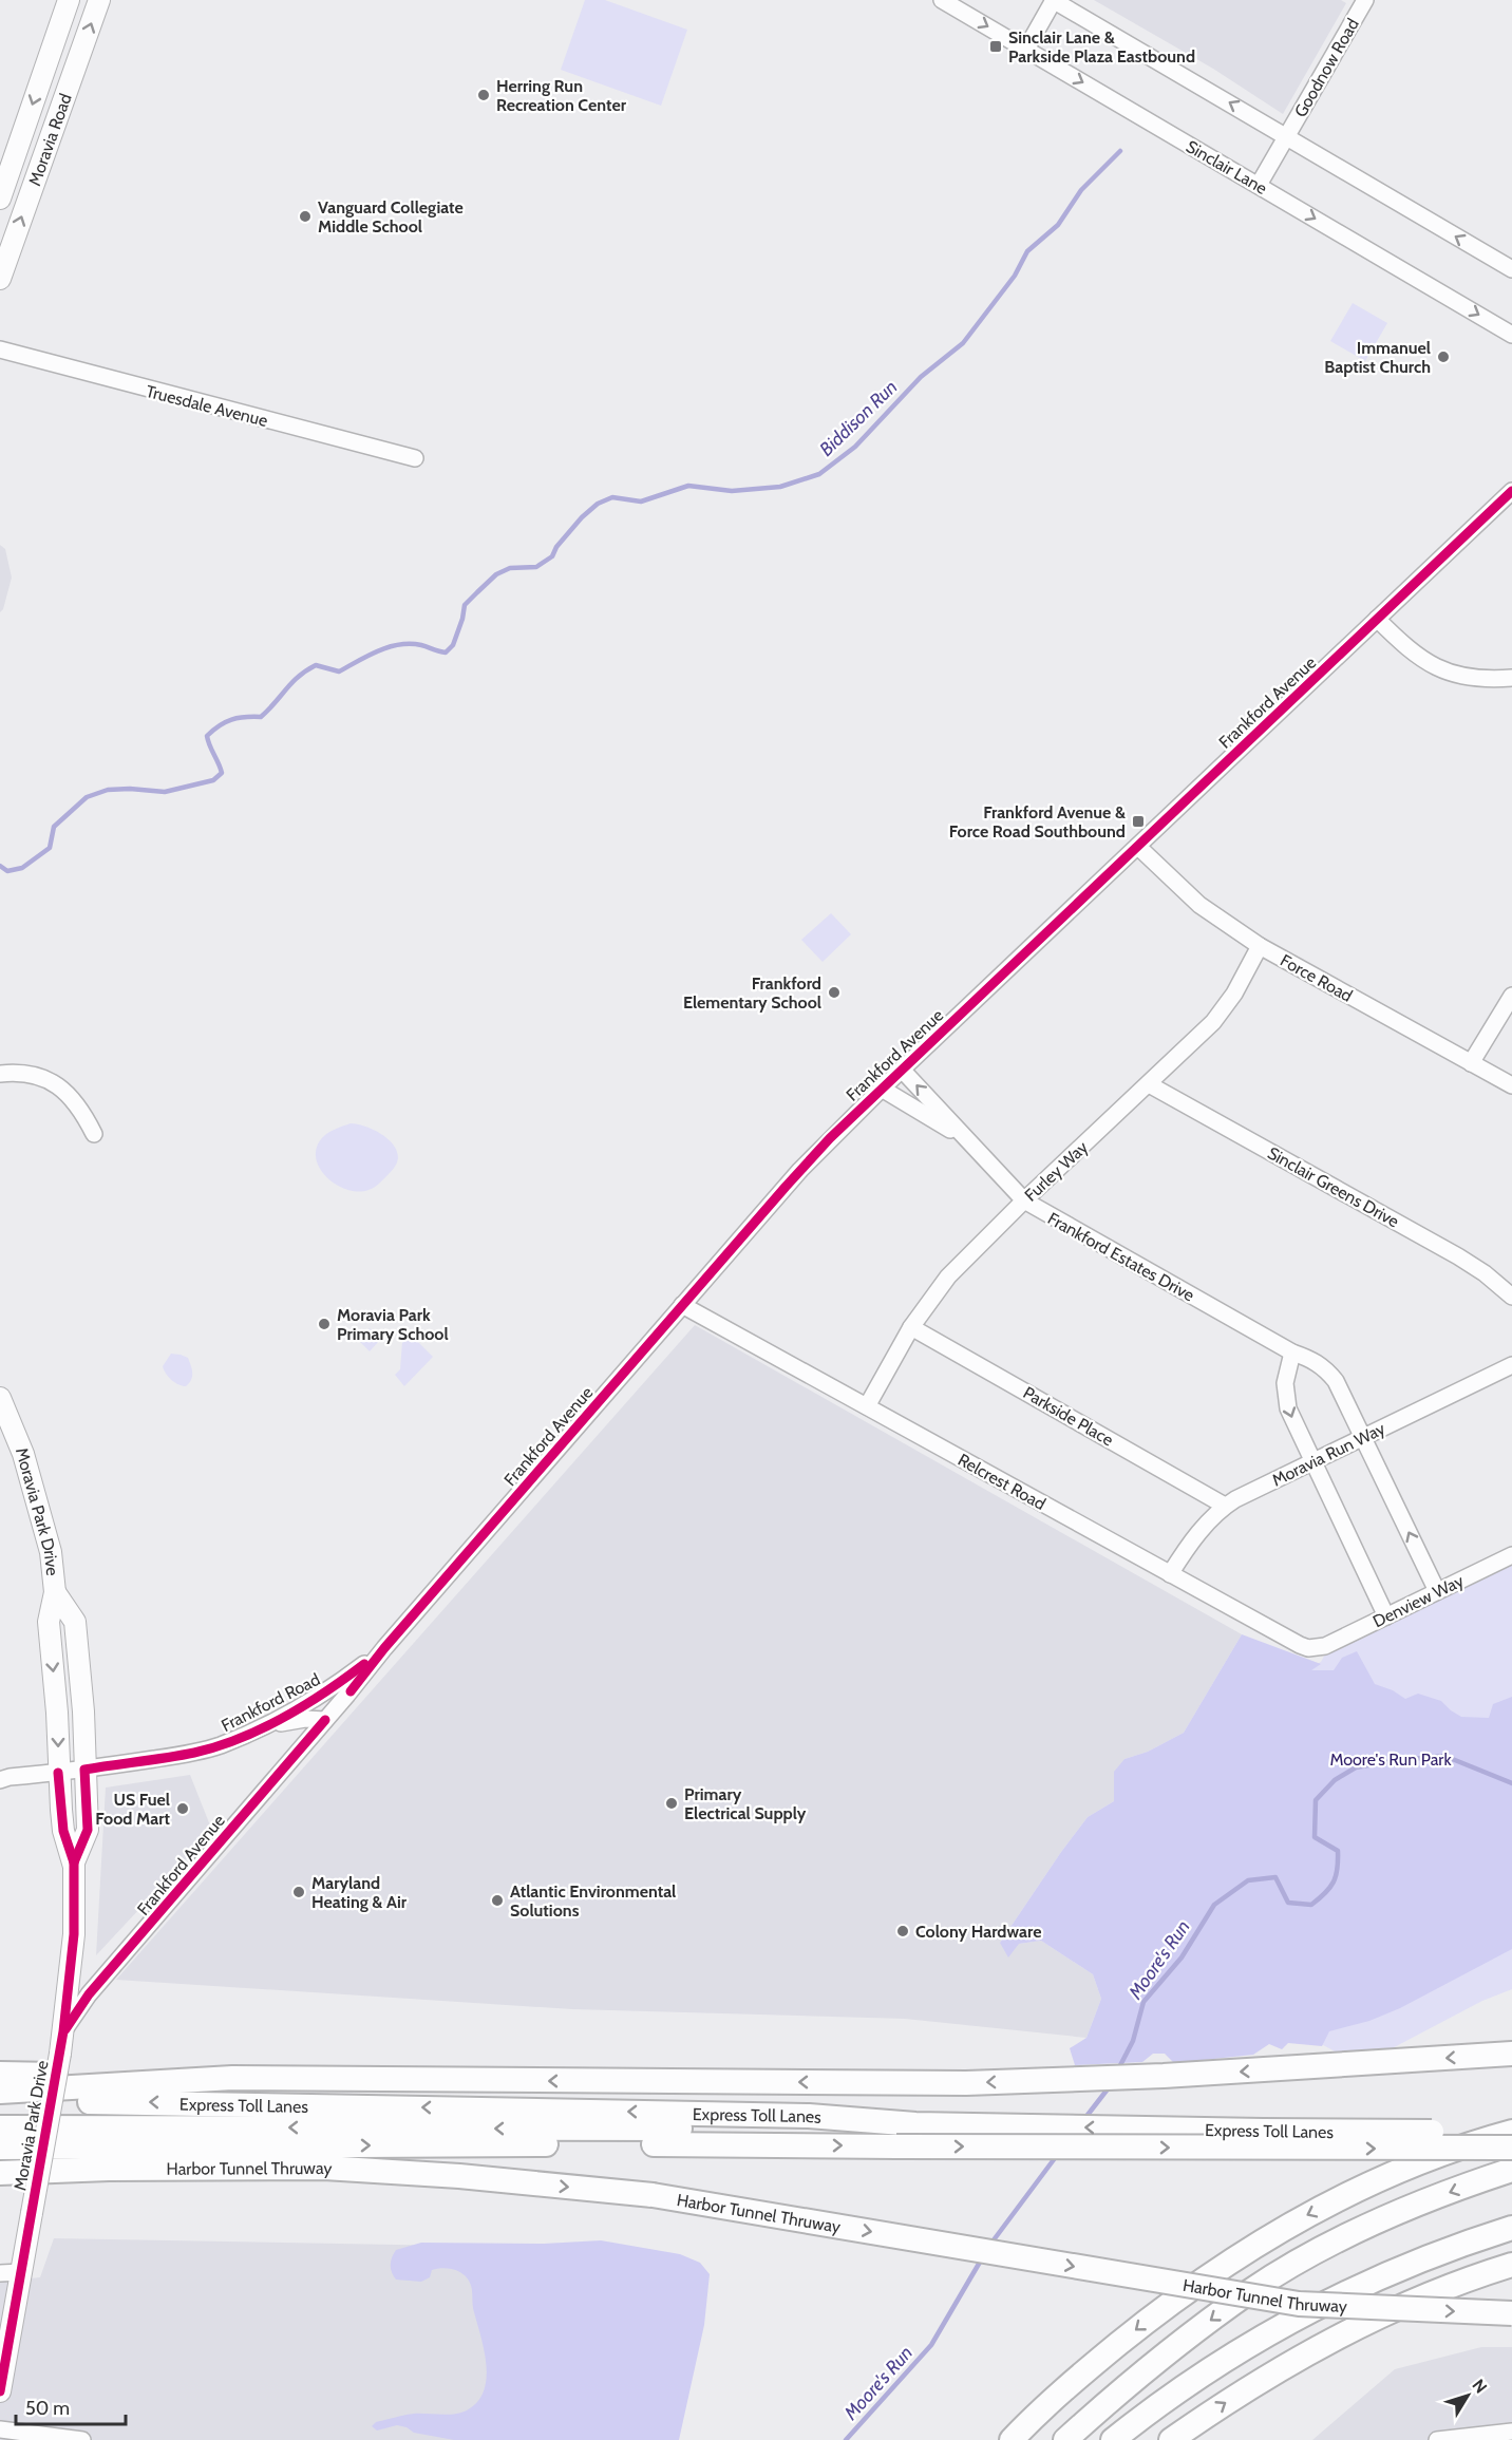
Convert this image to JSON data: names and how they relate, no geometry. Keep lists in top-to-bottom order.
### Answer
{
  "streets": {
    "highway": ["Express Toll Lanes", "Harbor Tunnel Thruway"],
    "main road": ["Moravia Road", "Moravia Park Drive"],
    "street": [
      "Goodnow Road",
      "Sinclair Lane",
      "Truesdale Avenue",
      "Frankford Avenue",
      "Force Road",
      "Furley Way",
      "Sinclair Greens Drive",
      "Frankford Estates Drive",
      "Parkside Place",
      "Moravia Run Way",
      "Relcrest Road",
      "Denview Way",
      "Frankford Road"
    ]
  },
  "crossings": [
    ["Goodnow Road", "Sinclair Lane"],
    ["Frankford Avenue", "Force Road"],
    ["Frankford Avenue", "Frankford Estates Drive"],
    ["Frankford Avenue", "Relcrest Road"],
    ["Frankford Avenue", "Moravia Park Drive"],
    ["Frankford Avenue", "Frankford Road"],
    ["Force Road", "Furley Way"],
    ["Furley Way", "Sinclair Greens Drive"],
    ["Furley Way", "Frankford Estates Drive"],
    ["Furley Way", "Parkside Place"],
    ["Furley Way", "Relcrest Road"],
    ["Frankford Estates Drive", "Moravia Run Way"],
    ["Frankford Estates Drive", "Denview Way"],
    ["Parkside Place", "Moravia Run Way"],
    ["Moravia Run Way", "Relcrest Road"],
    ["Relcrest Road", "Denview Way"],
    ["Moravia Park Drive", "Frankford Road"]
  ],
  "water": ["Biddison Run", "Moore's Run"],
  "parks": ["Moore's Run Park"],
  "places": {
    "transit": ["Sinclair Lane & Parkside Plaza Eastbound", "Frankford Avenue & Force Road Southbound"],
    "other": [
      "Herring Run Recreation Center",
      "Vanguard Collegiate Middle School",
      "Immanuel Baptist Church",
      "Frankford Elementary School",
      "Moravia Park Primary School",
      "Primary Electrical Supply",
      "US Fuel Food Mart",
      "Maryland Heating & Air",
      "Atlantic Environmental Solutions",
      "Colony Hardware"
    ]
  },
  "scale_bar": "50 m",
  "north": "top right"
}
